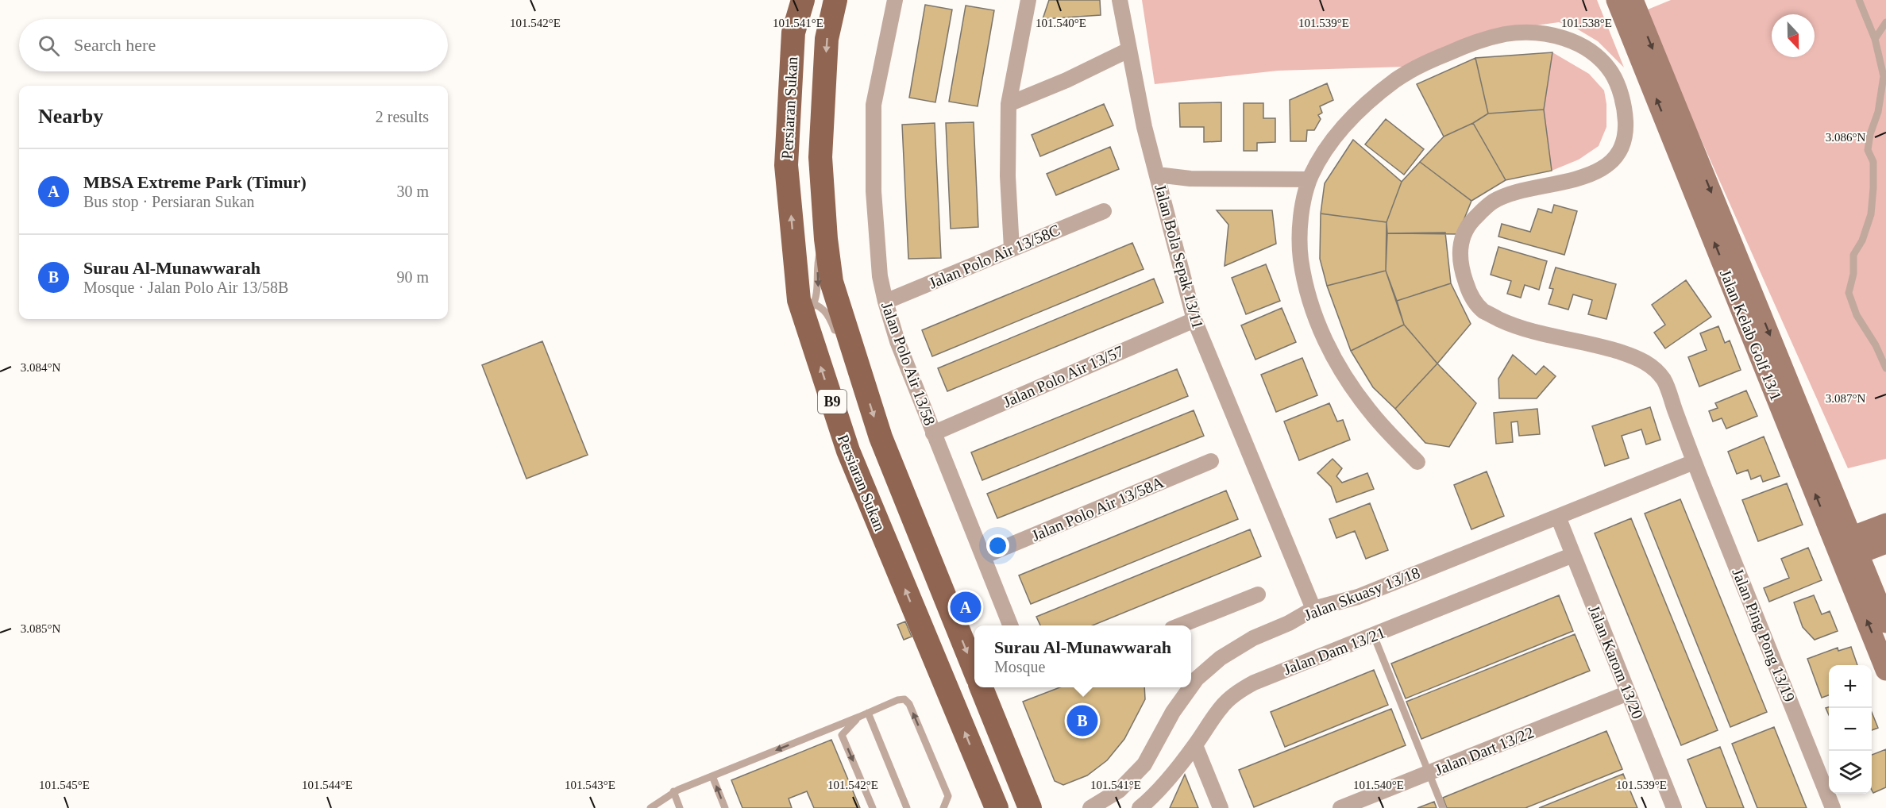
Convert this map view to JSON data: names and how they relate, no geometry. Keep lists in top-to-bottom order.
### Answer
{
  "streets": {
    "main road": ["Persiaran Sukan", "B9"],
    "street": [
      "Jalan Polo Air 13/58C",
      "Jalan Bola Sepak 13/11",
      "Jalan Kelab Golf 13/1",
      "Jalan Polo Air 13/58",
      "Jalan Polo Air 13/57",
      "Jalan Polo Air 13/58A",
      "Jalan Skuasy 13/18",
      "Jalan Ping Pong 13/19",
      "Jalan Dam 13/21",
      "Jalan Karom 13/20",
      "Jalan Dart 13/22"
    ]
  },
  "crossings": [
    ["Jalan Polo Air 13/58C", "Jalan Polo Air 13/58"],
    ["Jalan Bola Sepak 13/11", "Jalan Polo Air 13/57"],
    ["Jalan Bola Sepak 13/11", "Jalan Skuasy 13/18"],
    ["Jalan Polo Air 13/58", "Jalan Polo Air 13/57"],
    ["Jalan Polo Air 13/58", "Jalan Polo Air 13/58A"],
    ["Jalan Skuasy 13/18", "Jalan Ping Pong 13/19"],
    ["Jalan Skuasy 13/18", "Jalan Karom 13/20"],
    ["Jalan Dam 13/21", "Jalan Karom 13/20"],
    ["Jalan Karom 13/20", "Jalan Dart 13/22"]
  ],
  "north": "bottom",
  "page": {
    "search": "Search here",
    "heading": ["Nearby", "2 results"],
    "list": [
      {
        "mark": "A",
        "name": "MBSA Extreme Park (Timur)",
        "note": "Bus stop · Persiaran Sukan",
        "value": "30 m"
      },
      {
        "mark": "B",
        "name": "Surau Al-Munawwarah",
        "note": "Mosque · Jalan Polo Air 13/58B",
        "value": "90 m"
      }
    ],
    "pins": ["A", "B"],
    "popup": ["Surau Al-Munawwarah", "Mosque"],
    "map_buttons": ["+", "−"]
  },
  "coordinates": [
    "101.542°E",
    "101.541°E",
    "101.540°E",
    "101.539°E",
    "101.538°E",
    "3.086°N",
    "3.084°N",
    "3.087°N",
    "3.085°N",
    "101.545°E",
    "101.544°E",
    "101.543°E"
  ]
}
